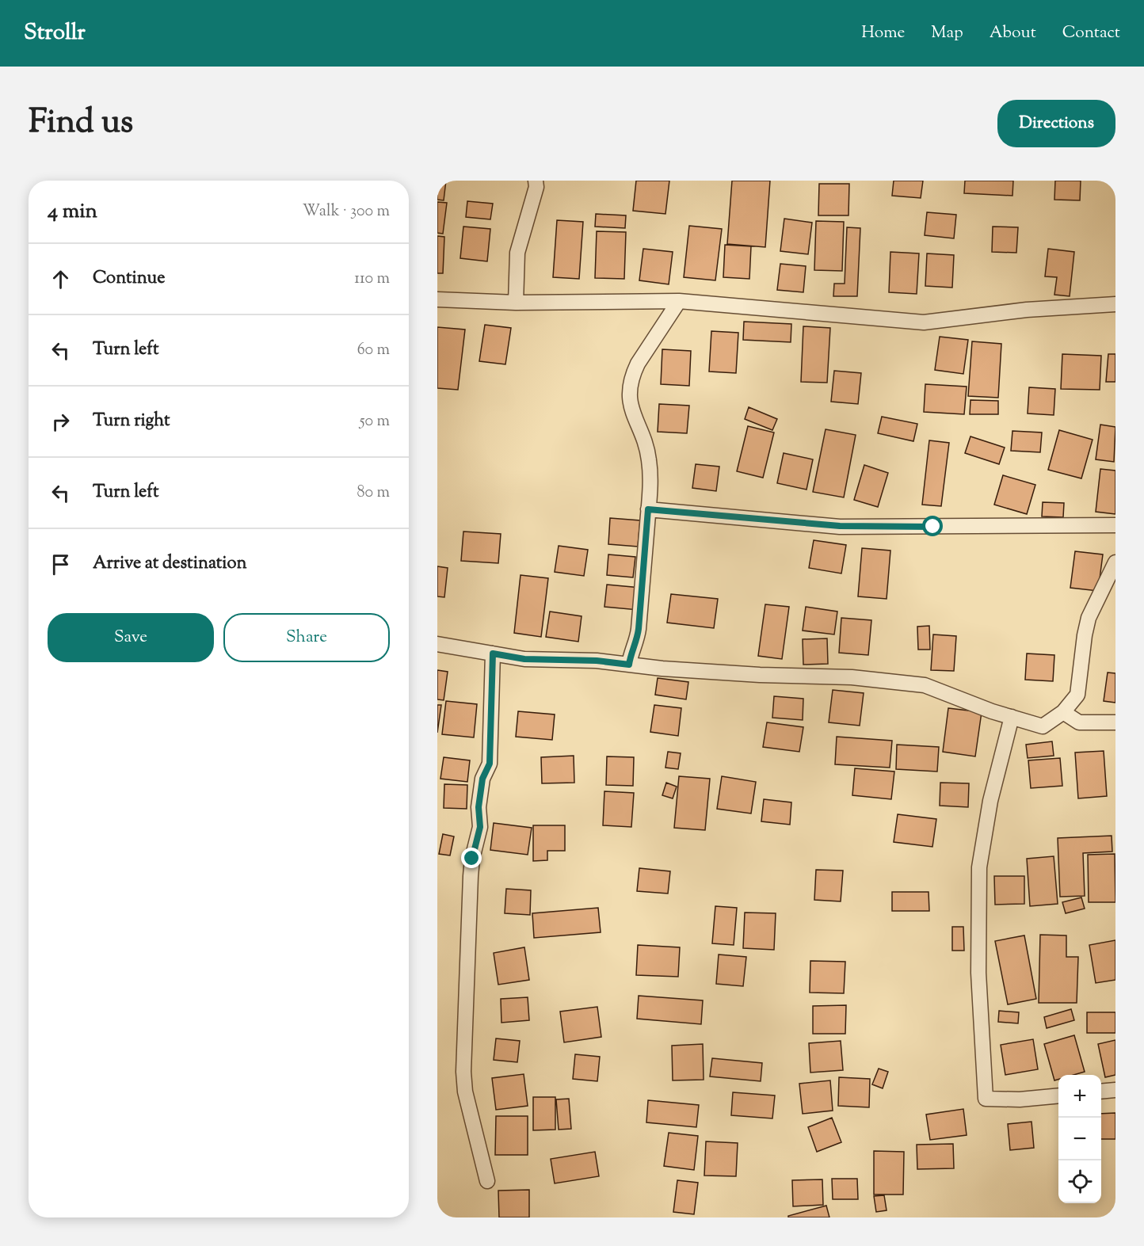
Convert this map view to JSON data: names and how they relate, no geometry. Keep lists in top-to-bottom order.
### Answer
{
  "page": {
    "header": "Strollr",
    "nav": [
      "Home",
      "Map",
      "About",
      "Contact"
    ],
    "title": "Find us",
    "buttons": [
      "Directions",
      ["Save", "Share"]
    ],
    "heading": ["4 min", "Walk · 300 m"],
    "list": [
      ["Continue", "110 m"],
      ["Turn left", "60 m"],
      ["Turn right", "50 m"],
      ["Turn left", "80 m"],
      "Arrive at destination"
    ],
    "map_buttons": ["+", "−"]
  }
}
